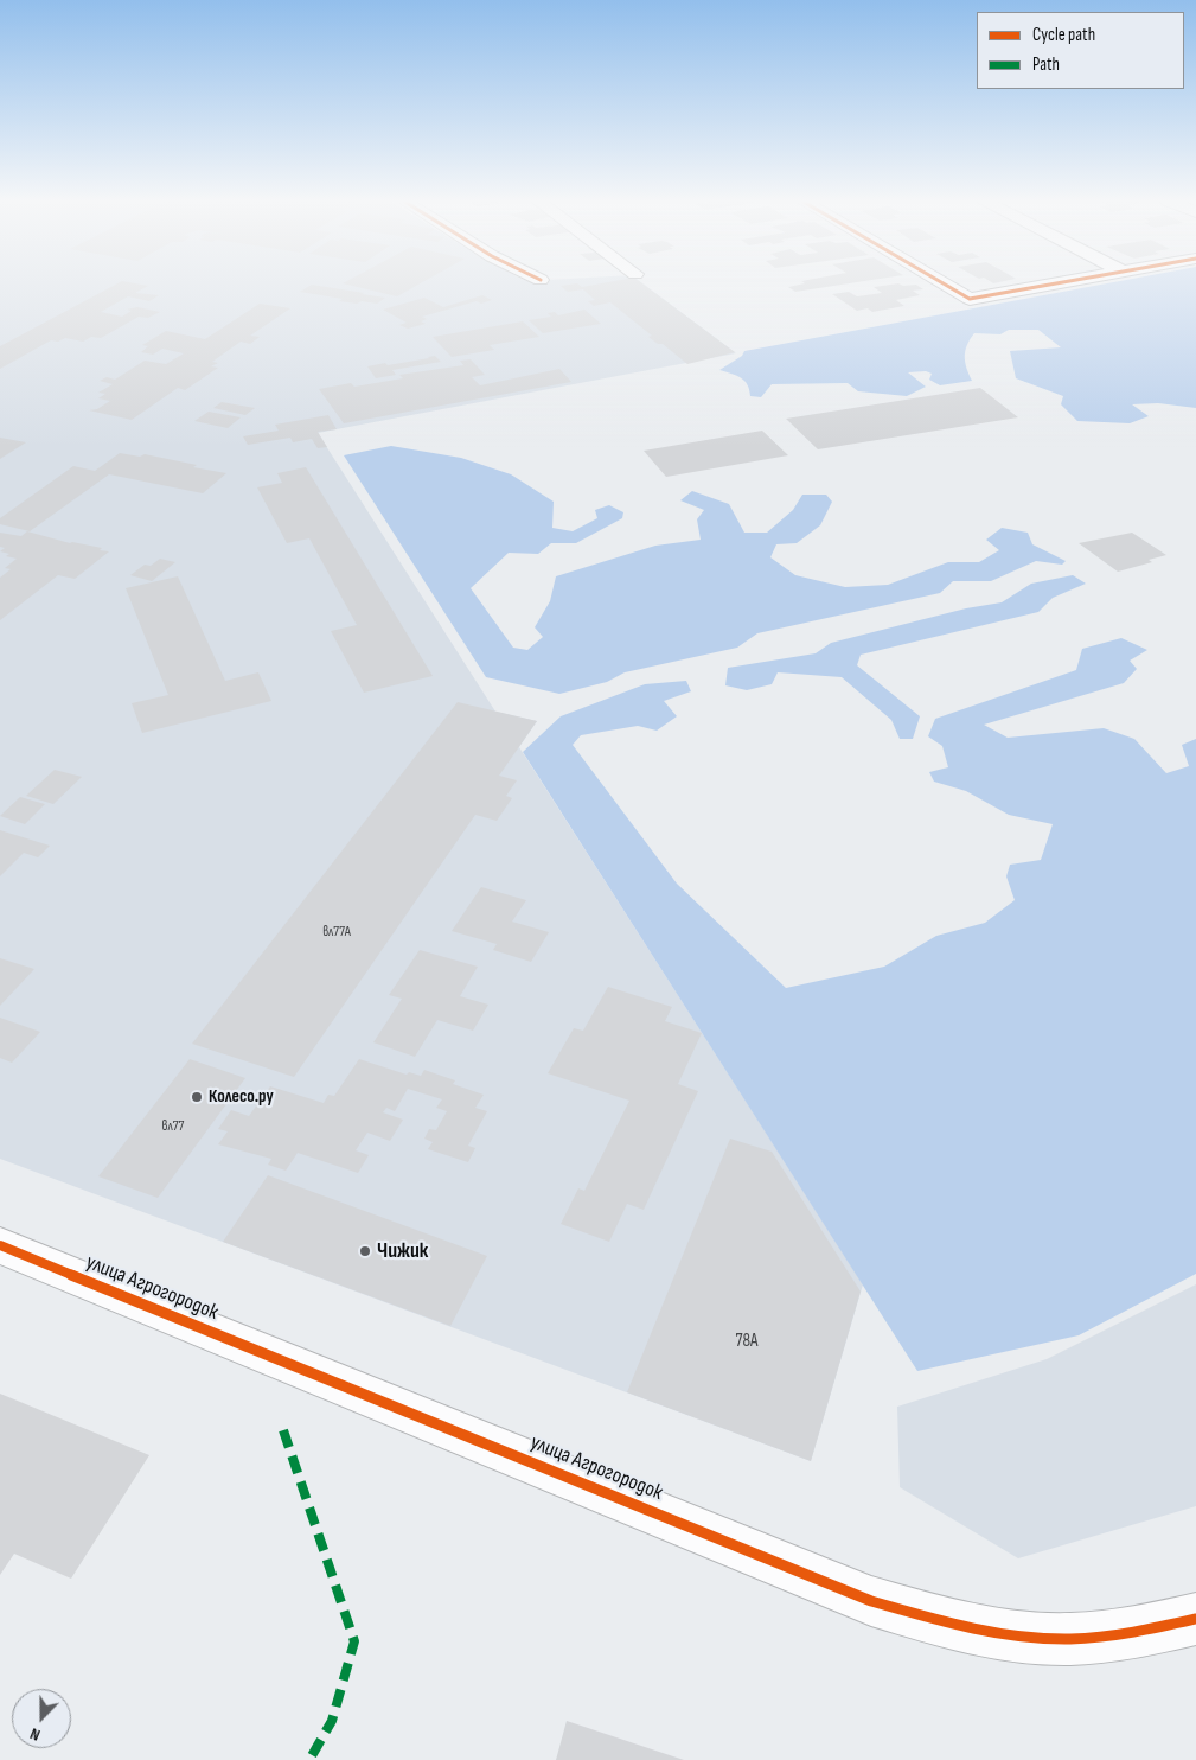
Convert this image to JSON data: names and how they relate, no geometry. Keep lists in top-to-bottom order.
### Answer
{
  "streets": {
    "street": ["улица Агрогородок"]
  },
  "places": ["Колесо.ру", "Чижик"],
  "house_numbers": ["вл77А", "вл77", "78А"],
  "legend": ["Cycle path", "Path"],
  "north": "bottom"
}
